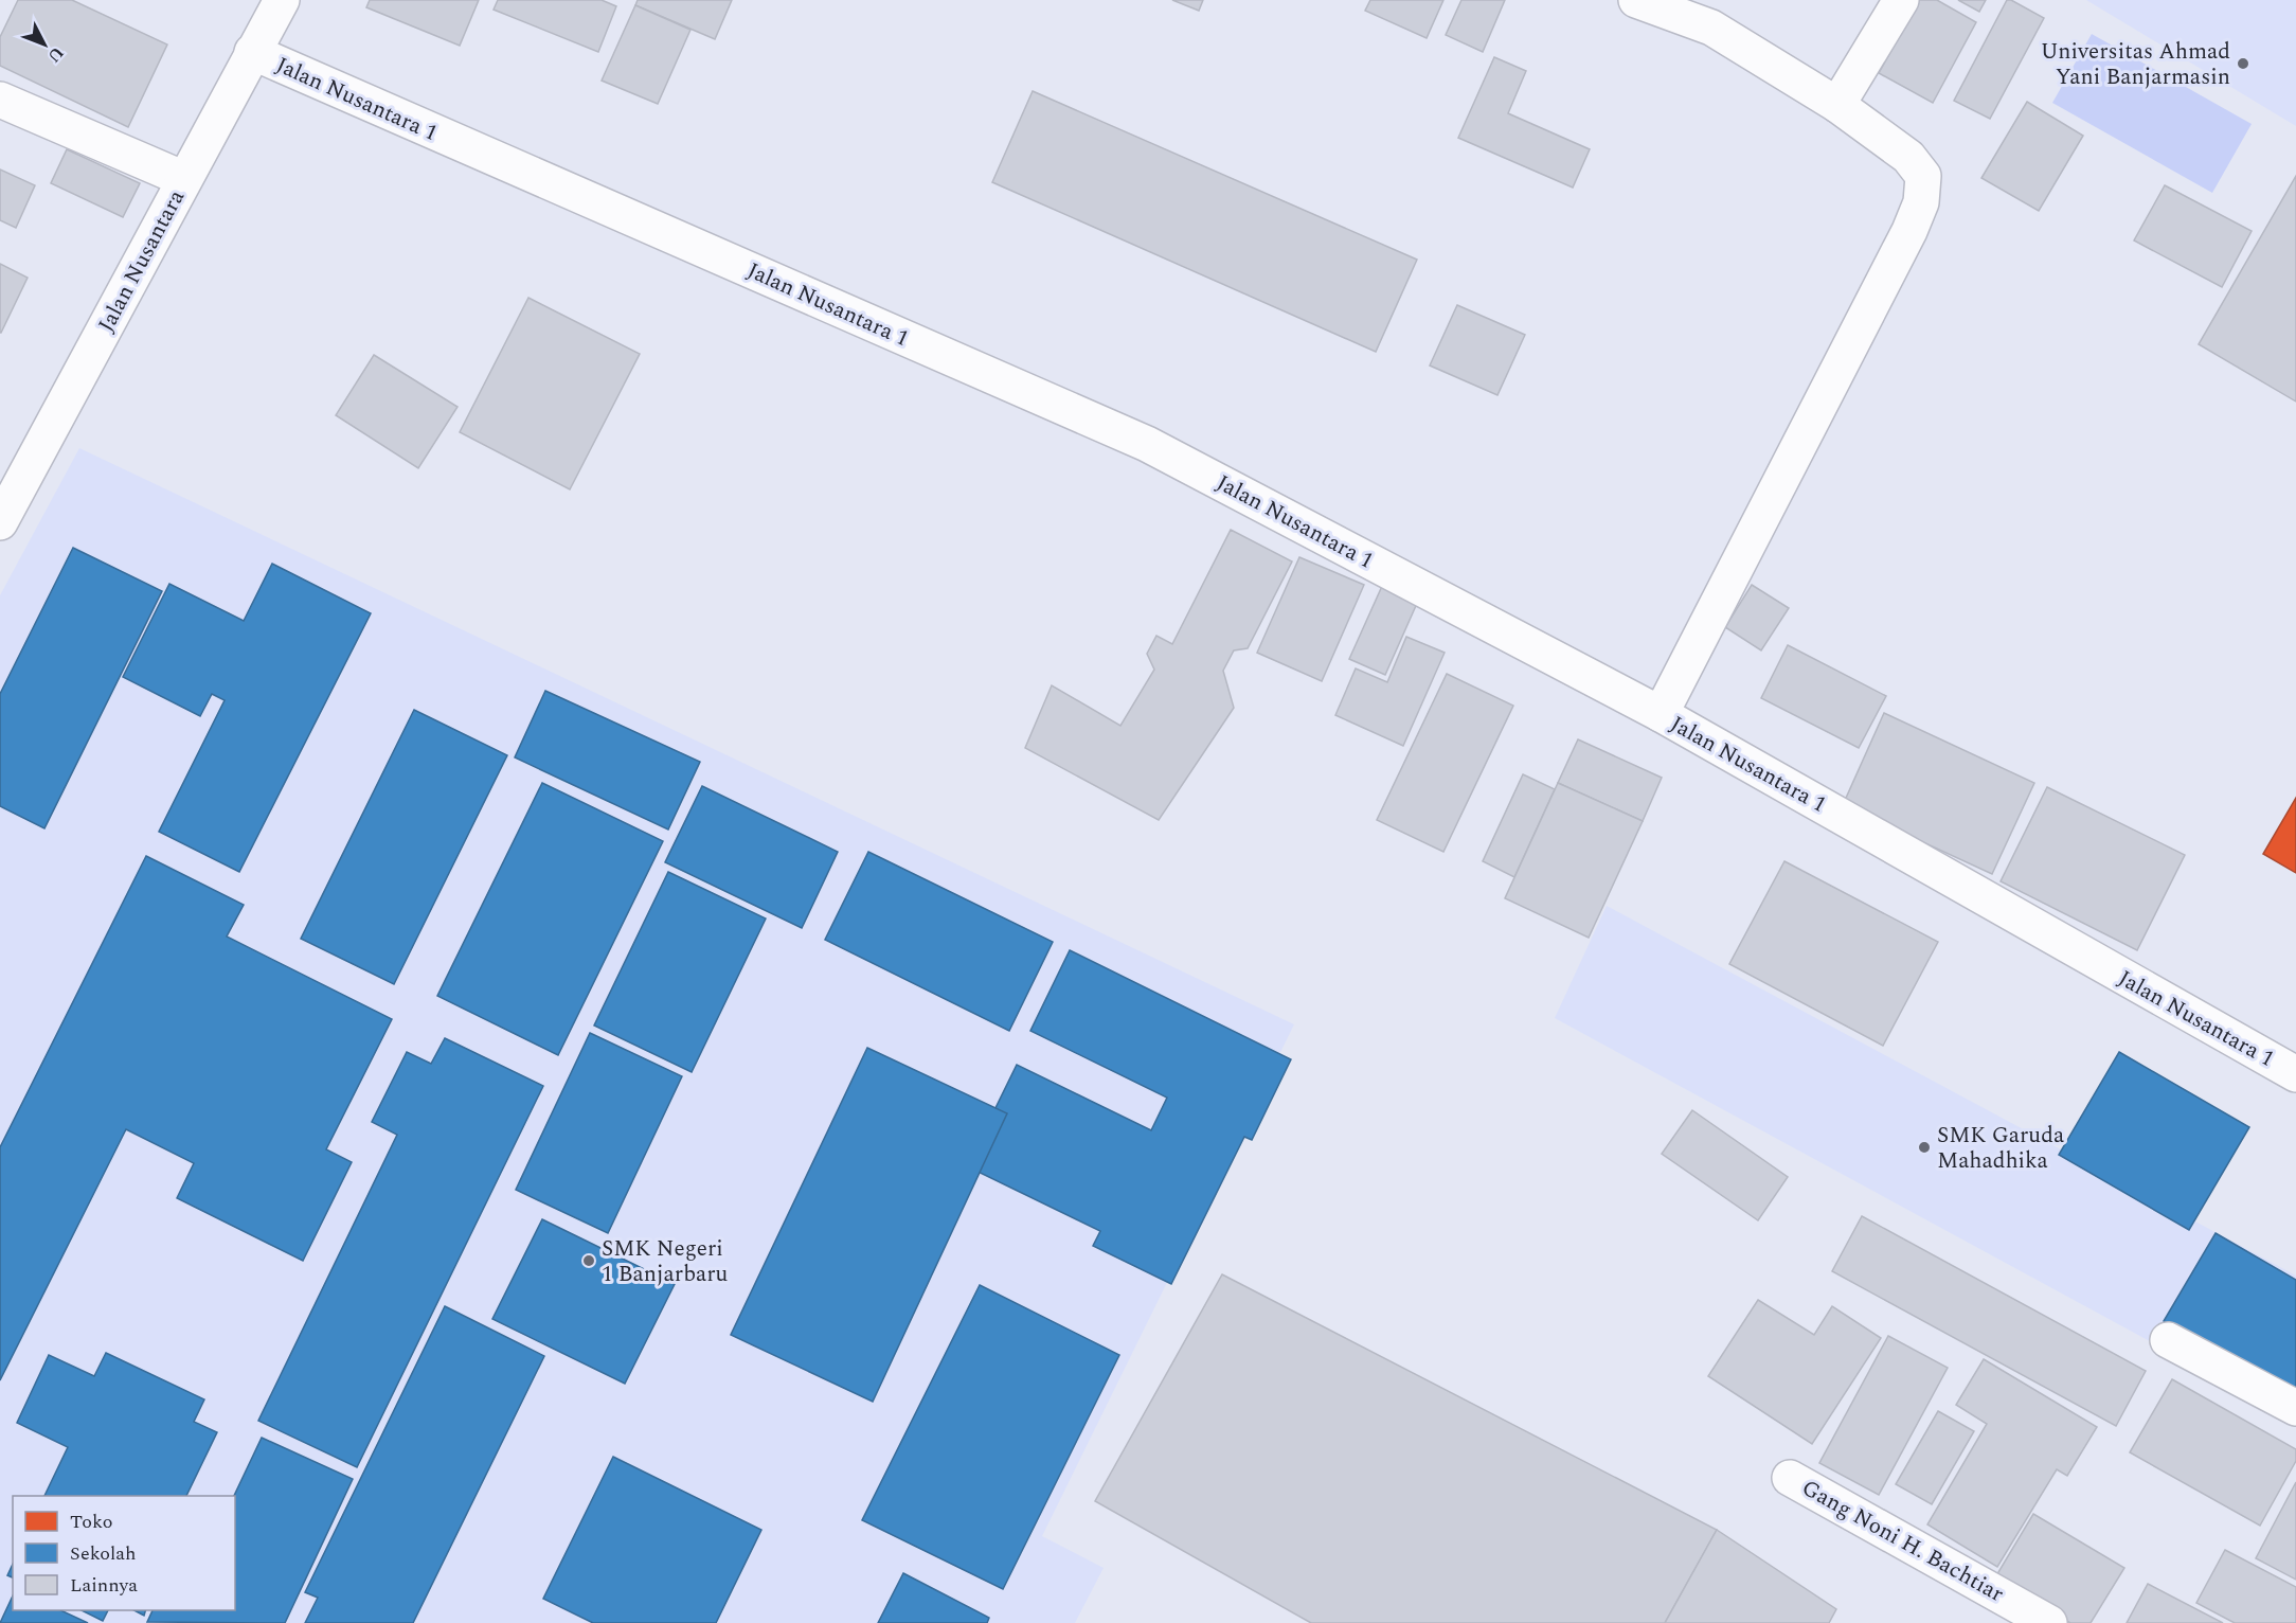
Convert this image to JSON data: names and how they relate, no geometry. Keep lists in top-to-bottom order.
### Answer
{
  "streets": {
    "street": ["Jalan Nusantara 1", "Jalan Nusantara", "Gang Noni H. Bachtiar"]
  },
  "crossings": [
    ["Jalan Nusantara 1", "Jalan Nusantara"]
  ],
  "places": ["Universitas Ahmad Yani Banjarmasin", "SMK Garuda Mahadhika", "SMK Negeri 1 Banjarbaru"],
  "legend": ["Toko", "Sekolah", "Lainnya"],
  "north": "bottom right"
}
